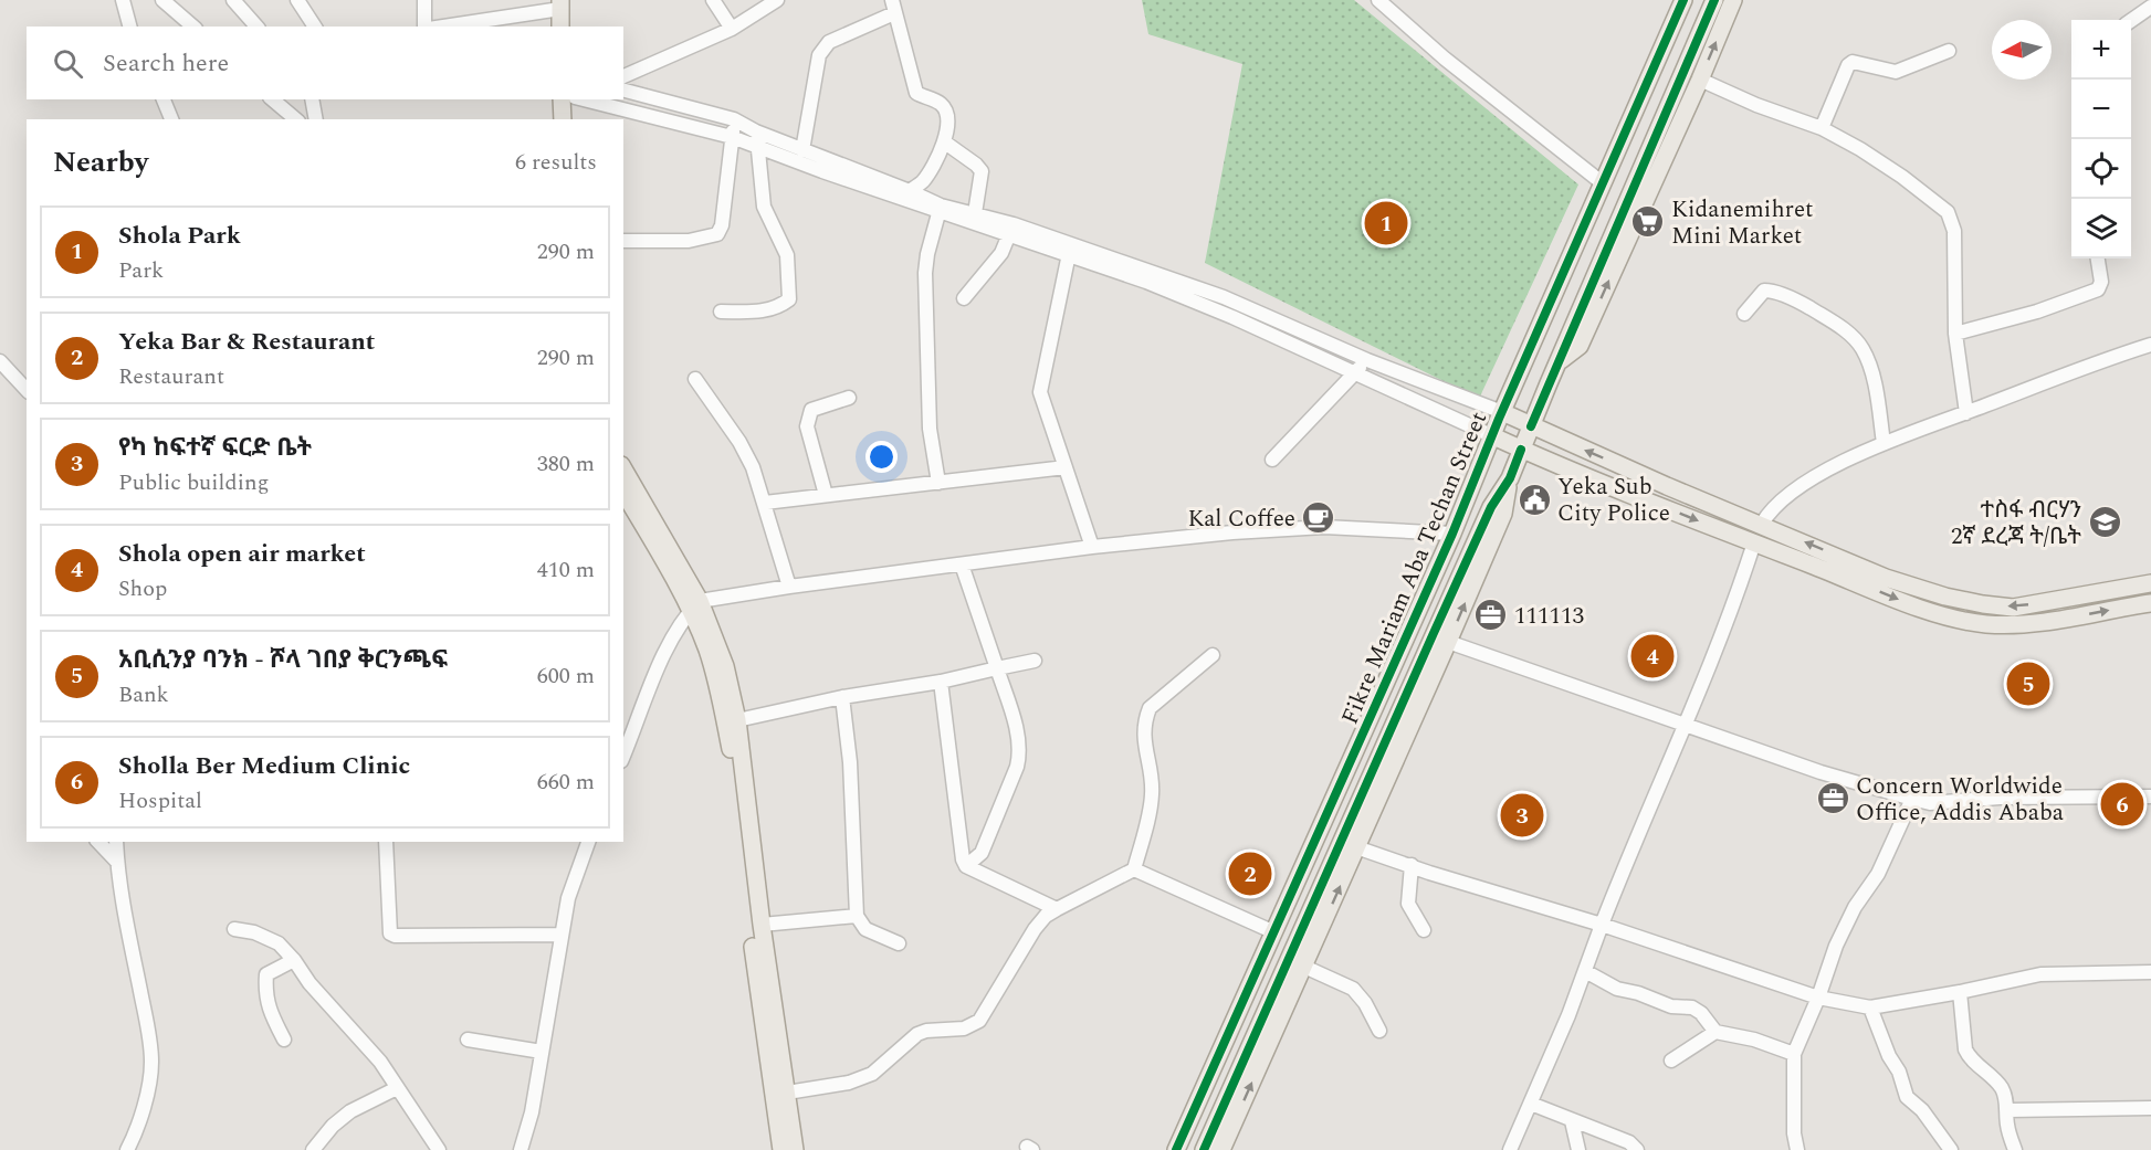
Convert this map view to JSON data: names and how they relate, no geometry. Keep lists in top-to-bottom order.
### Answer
{
  "streets": {
    "main road": ["Fikre Mariam Aba Techan Street"]
  },
  "places": {
    "supermarket": ["Kidanemihret Mini Market"],
    "public building": ["Yeka Sub City Police"],
    "cafe": ["Kal Coffee"],
    "school or university": ["ተስፋ ብርሃን 2ኛ ደረጃ ት/ቤት"],
    "office": ["111113", "Concern Worldwide Office, Addis Ababa"]
  },
  "north": "left",
  "page": {
    "map_buttons": ["+", "−"],
    "search": "Search here",
    "heading": ["Nearby", "6 results"],
    "pins": [
      "1",
      "4",
      "5",
      "6",
      "3",
      "2"
    ],
    "list": [
      {
        "mark": "1",
        "name": "Shola Park",
        "note": "Park",
        "value": "290 m"
      },
      {
        "mark": "2",
        "name": "Yeka Bar & Restaurant",
        "note": "Restaurant",
        "value": "290 m"
      },
      {
        "mark": "3",
        "name": "የካ ከፍተኛ ፍርድ ቤት",
        "note": "Public building",
        "value": "380 m"
      },
      {
        "mark": "4",
        "name": "Shola open air market",
        "note": "Shop",
        "value": "410 m"
      },
      {
        "mark": "5",
        "name": "አቢሲንያ ባንክ - ሾላ ገበያ ቅርንጫፍ",
        "note": "Bank",
        "value": "600 m"
      },
      {
        "mark": "6",
        "name": "Sholla Ber Medium Clinic",
        "note": "Hospital",
        "value": "660 m"
      }
    ]
  }
}
